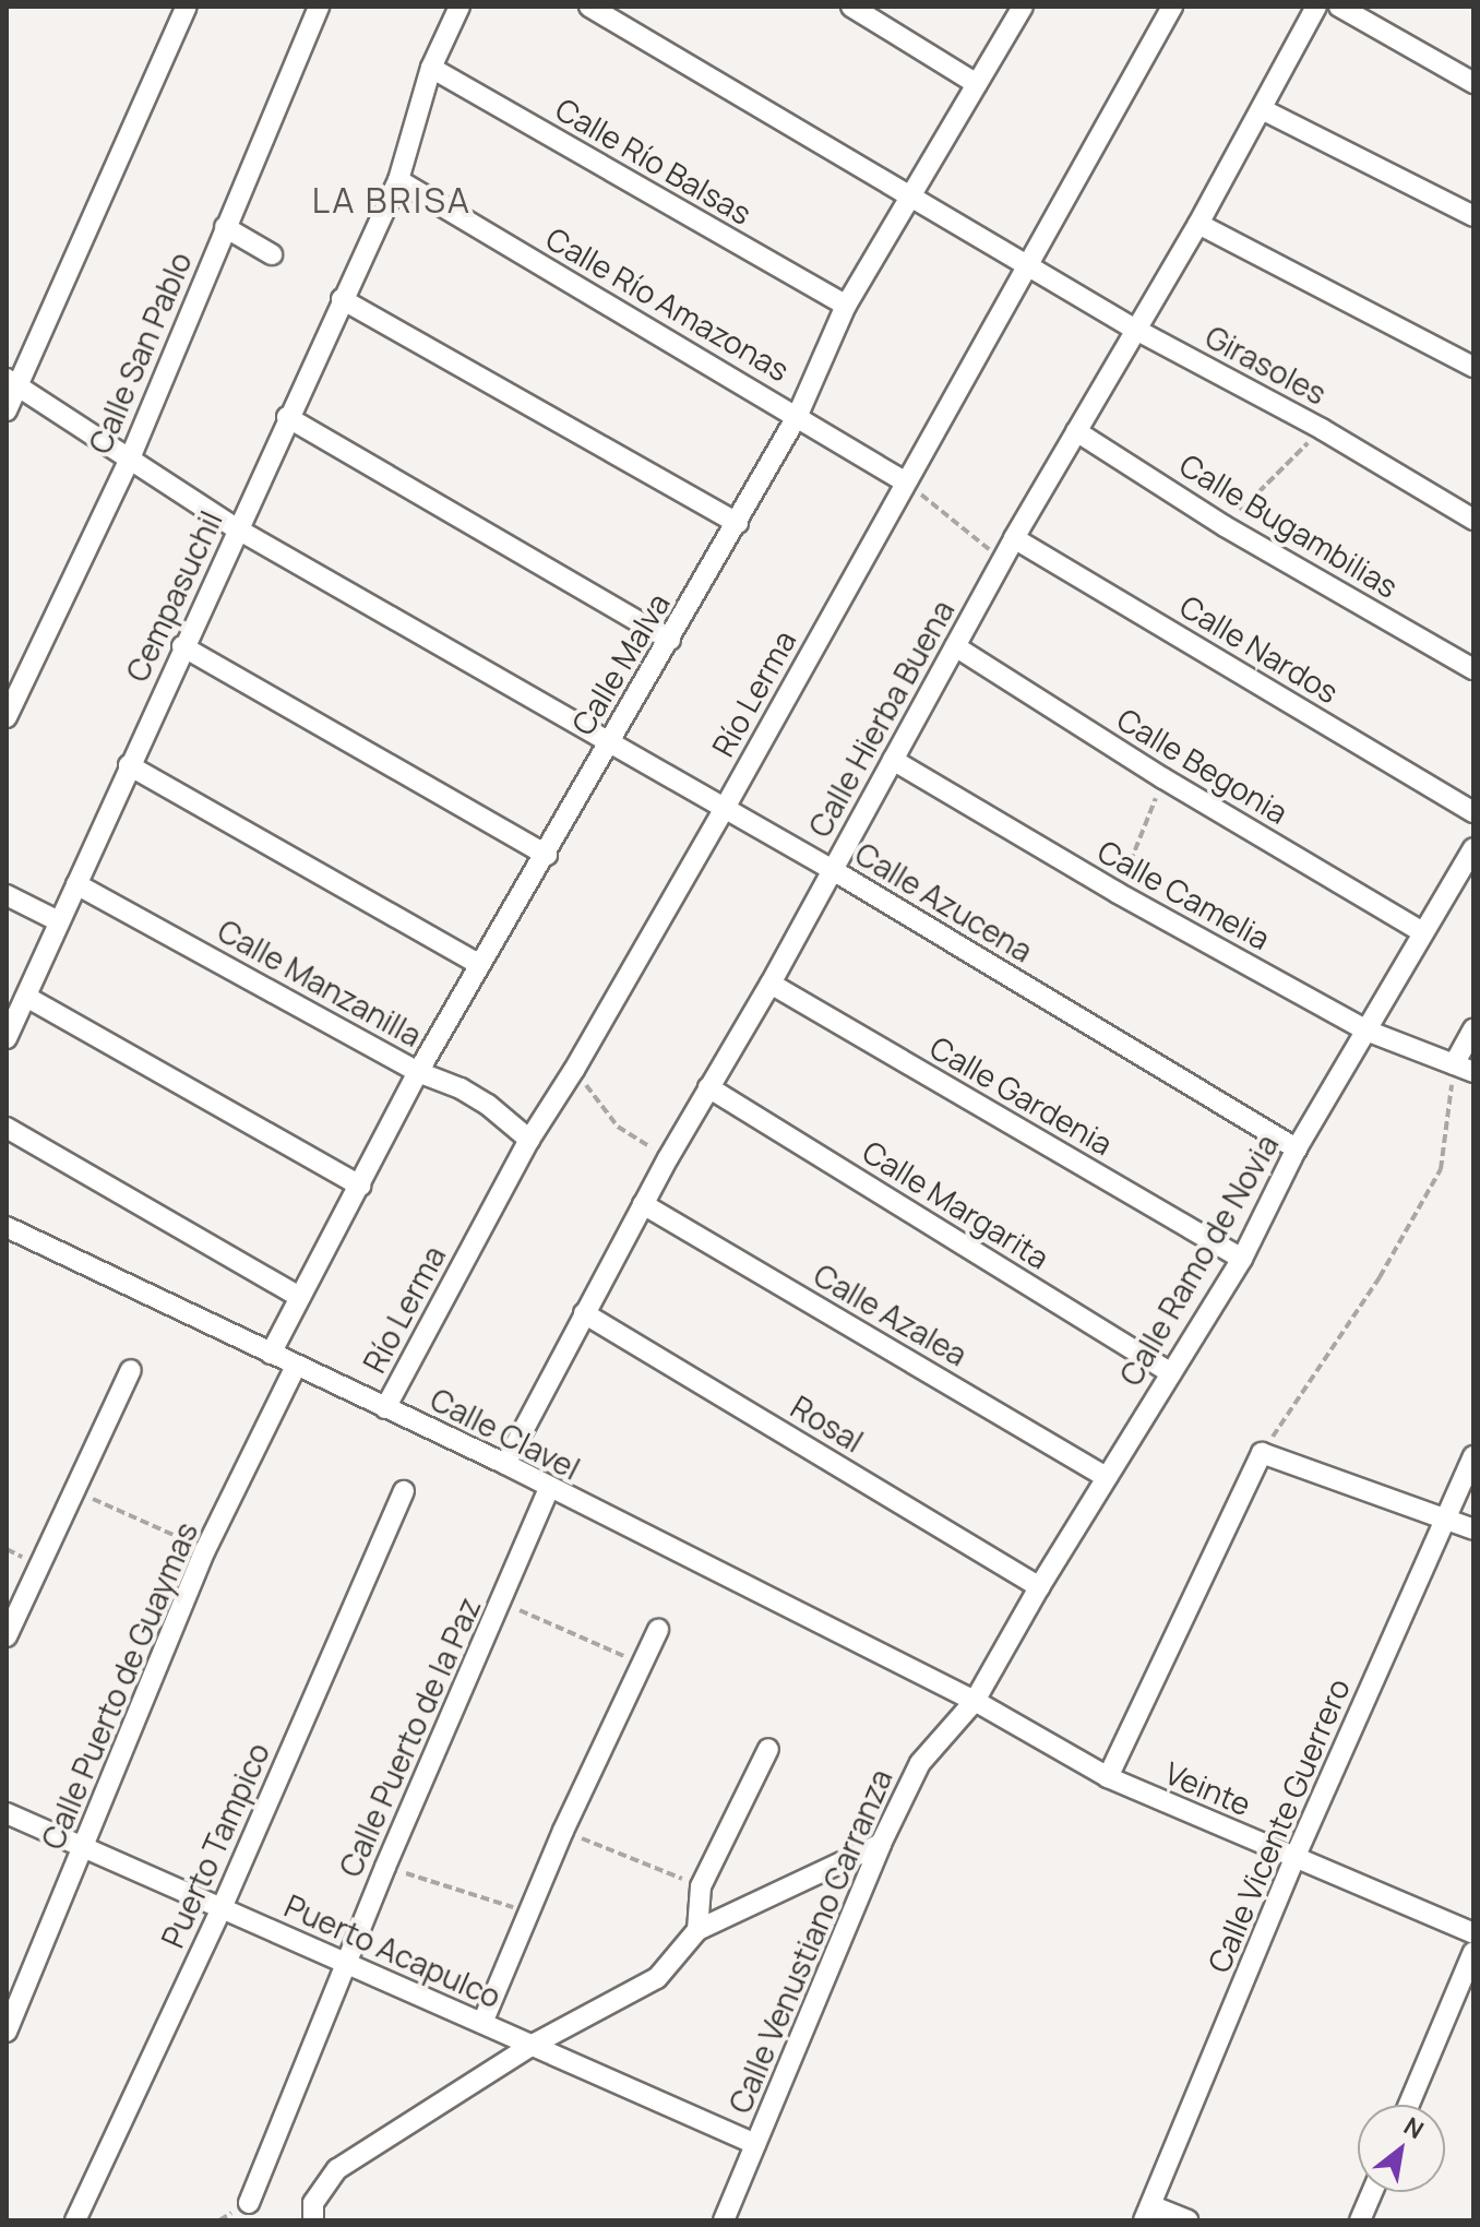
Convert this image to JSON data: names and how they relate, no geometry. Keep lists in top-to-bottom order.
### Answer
{
  "streets": {
    "street": [
      "Calle Río Balsas",
      "Calle Río Amazonas",
      "Calle San Pablo",
      "Girasoles",
      "Calle Bugambilias",
      "Cempasuchil",
      "Calle Nardos",
      "Calle Malva",
      "Río Lerma",
      "Calle Hierba Buena",
      "Calle Begonia",
      "Calle Camelia",
      "Calle Azucena",
      "Calle Manzanilla",
      "Calle Gardenia",
      "Calle Margarita",
      "Calle Ramo de Novia",
      "Calle Azalea",
      "Rosal",
      "Calle Clavel",
      "Calle Puerto de Guaymas",
      "Calle Puerto de la Paz",
      "Veinte",
      "Calle Vicente Guerrero",
      "Puerto Tampico",
      "Calle Venustiano Carranza",
      "Puerto Acapulco"
    ]
  },
  "crossings": [
    ["Calle Río Balsas", "Cempasuchil"],
    ["Calle Río Balsas", "Calle Malva"],
    ["Calle Río Amazonas", "Cempasuchil"],
    ["Calle Río Amazonas", "Calle Malva"],
    ["Calle Río Amazonas", "Río Lerma"],
    ["Calle San Pablo", "Calle Azucena"],
    ["Girasoles", "Calle Malva"],
    ["Girasoles", "Río Lerma"],
    ["Girasoles", "Calle Hierba Buena"],
    ["Calle Bugambilias", "Calle Hierba Buena"],
    ["Cempasuchil", "Calle Azucena"],
    ["Cempasuchil", "Calle Manzanilla"],
    ["Calle Nardos", "Calle Hierba Buena"],
    ["Calle Malva", "Calle Azucena"],
    ["Calle Malva", "Calle Manzanilla"],
    ["Calle Malva", "Calle Clavel"],
    ["Río Lerma", "Calle Azucena"],
    ["Río Lerma", "Calle Manzanilla"],
    ["Río Lerma", "Calle Clavel"],
    ["Calle Hierba Buena", "Calle Begonia"],
    ["Calle Hierba Buena", "Calle Camelia"],
    ["Calle Hierba Buena", "Calle Azucena"],
    ["Calle Hierba Buena", "Calle Gardenia"],
    ["Calle Hierba Buena", "Calle Margarita"],
    ["Calle Hierba Buena", "Calle Azalea"],
    ["Calle Hierba Buena", "Rosal"],
    ["Calle Hierba Buena", "Calle Clavel"],
    ["Calle Begonia", "Calle Ramo de Novia"],
    ["Calle Camelia", "Calle Ramo de Novia"],
    ["Calle Azucena", "Calle Ramo de Novia"],
    ["Calle Gardenia", "Calle Ramo de Novia"],
    ["Calle Margarita", "Calle Ramo de Novia"],
    ["Calle Ramo de Novia", "Calle Azalea"],
    ["Calle Ramo de Novia", "Rosal"],
    ["Calle Ramo de Novia", "Calle Clavel"],
    ["Calle Ramo de Novia", "Veinte"],
    ["Calle Ramo de Novia", "Calle Venustiano Carranza"],
    ["Calle Clavel", "Calle Puerto de Guaymas"],
    ["Calle Clavel", "Calle Puerto de la Paz"],
    ["Calle Clavel", "Veinte"],
    ["Calle Clavel", "Calle Venustiano Carranza"],
    ["Calle Puerto de Guaymas", "Puerto Acapulco"],
    ["Calle Puerto de la Paz", "Puerto Acapulco"],
    ["Veinte", "Calle Vicente Guerrero"],
    ["Veinte", "Calle Venustiano Carranza"],
    ["Puerto Tampico", "Puerto Acapulco"],
    ["Calle Venustiano Carranza", "Puerto Acapulco"]
  ],
  "districts": ["LA BRISA"],
  "north": "top right"
}
